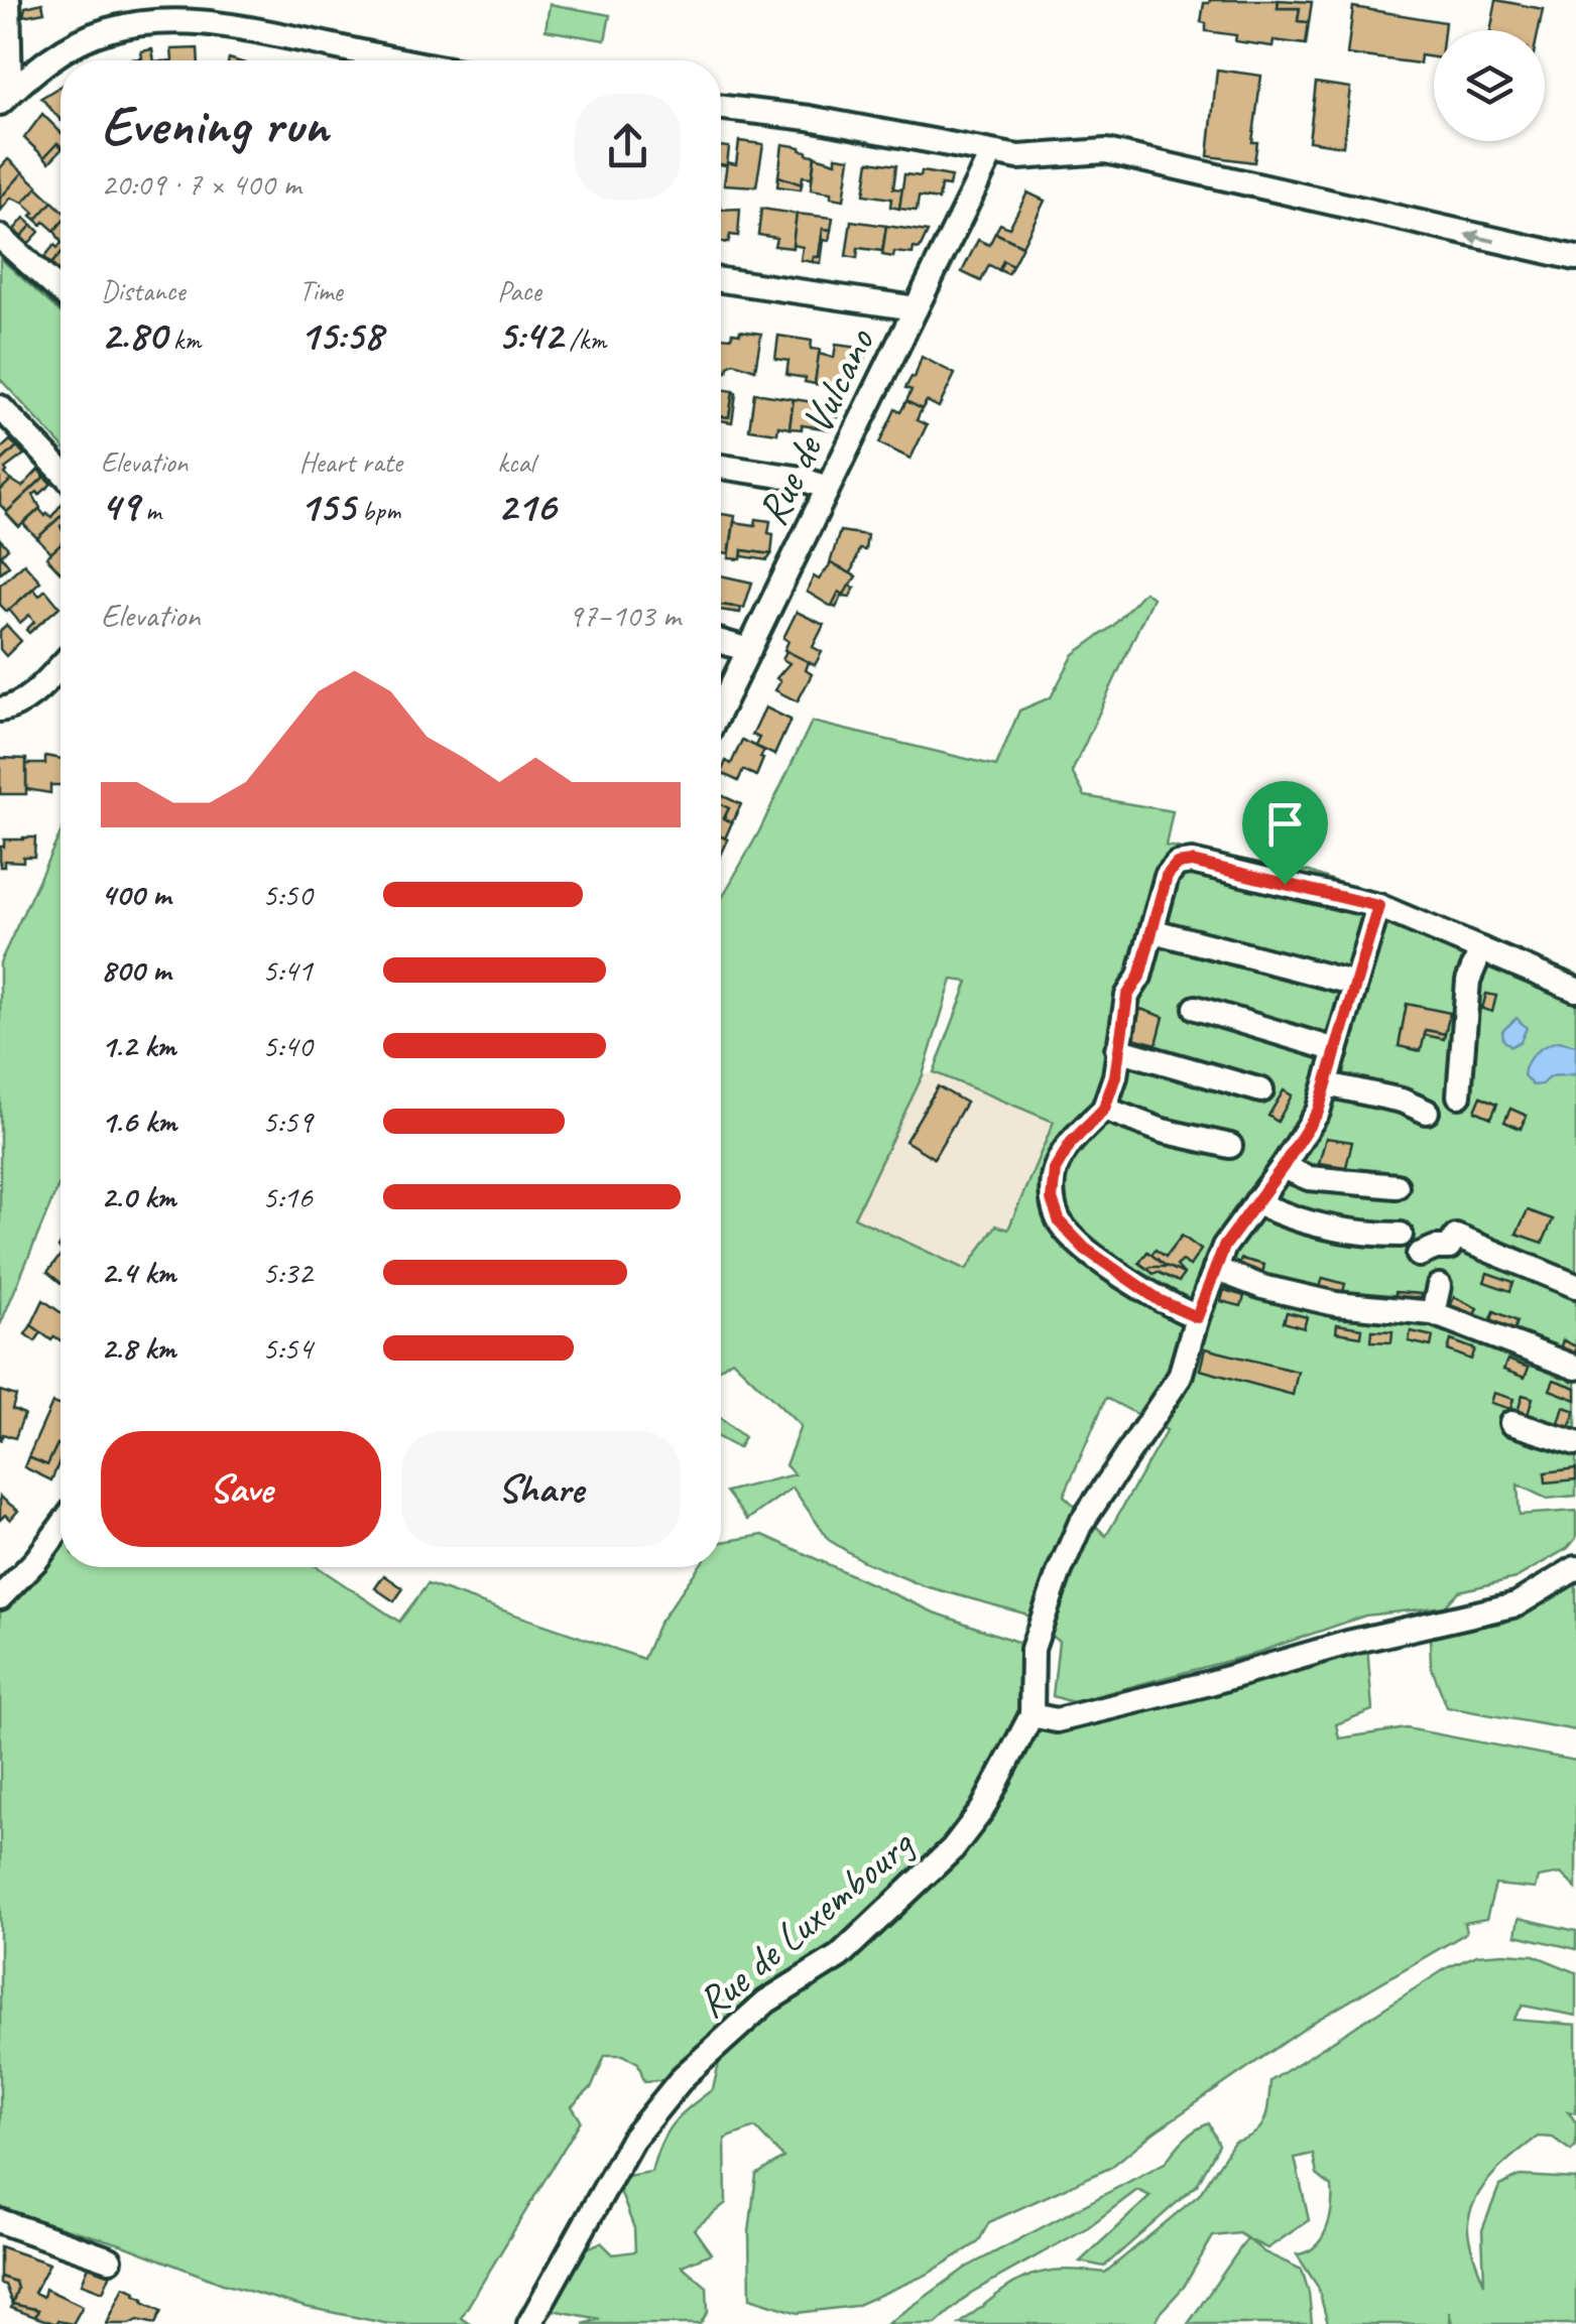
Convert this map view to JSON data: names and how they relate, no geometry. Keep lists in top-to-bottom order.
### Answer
{
  "streets": {
    "street": ["Rue de Vulcano", "Rue de Luxembourg"]
  },
  "page": {
    "heading": ["Evening run", "20:09 · 7 × 400 m"],
    "stats": [
      ["Distance", "2.80 km"],
      ["Time", "15:58"],
      ["Pace", "5:42 /km"],
      ["Elevation", "49 m"],
      ["Heart rate", "155 bpm"],
      ["kcal", "216"]
    ],
    "chart": ["Elevation", "97–103 m"],
    "list": [
      {
        "name": "400 m",
        "note": "5:50"
      },
      {
        "name": "800 m",
        "note": "5:41"
      },
      {
        "name": "1.2 km",
        "note": "5:40"
      },
      {
        "name": "1.6 km",
        "note": "5:59"
      },
      {
        "name": "2.0 km",
        "note": "5:16"
      },
      {
        "name": "2.4 km",
        "note": "5:32"
      },
      {
        "name": "2.8 km",
        "note": "5:54"
      }
    ],
    "buttons": ["Save", "Share"]
  }
}
